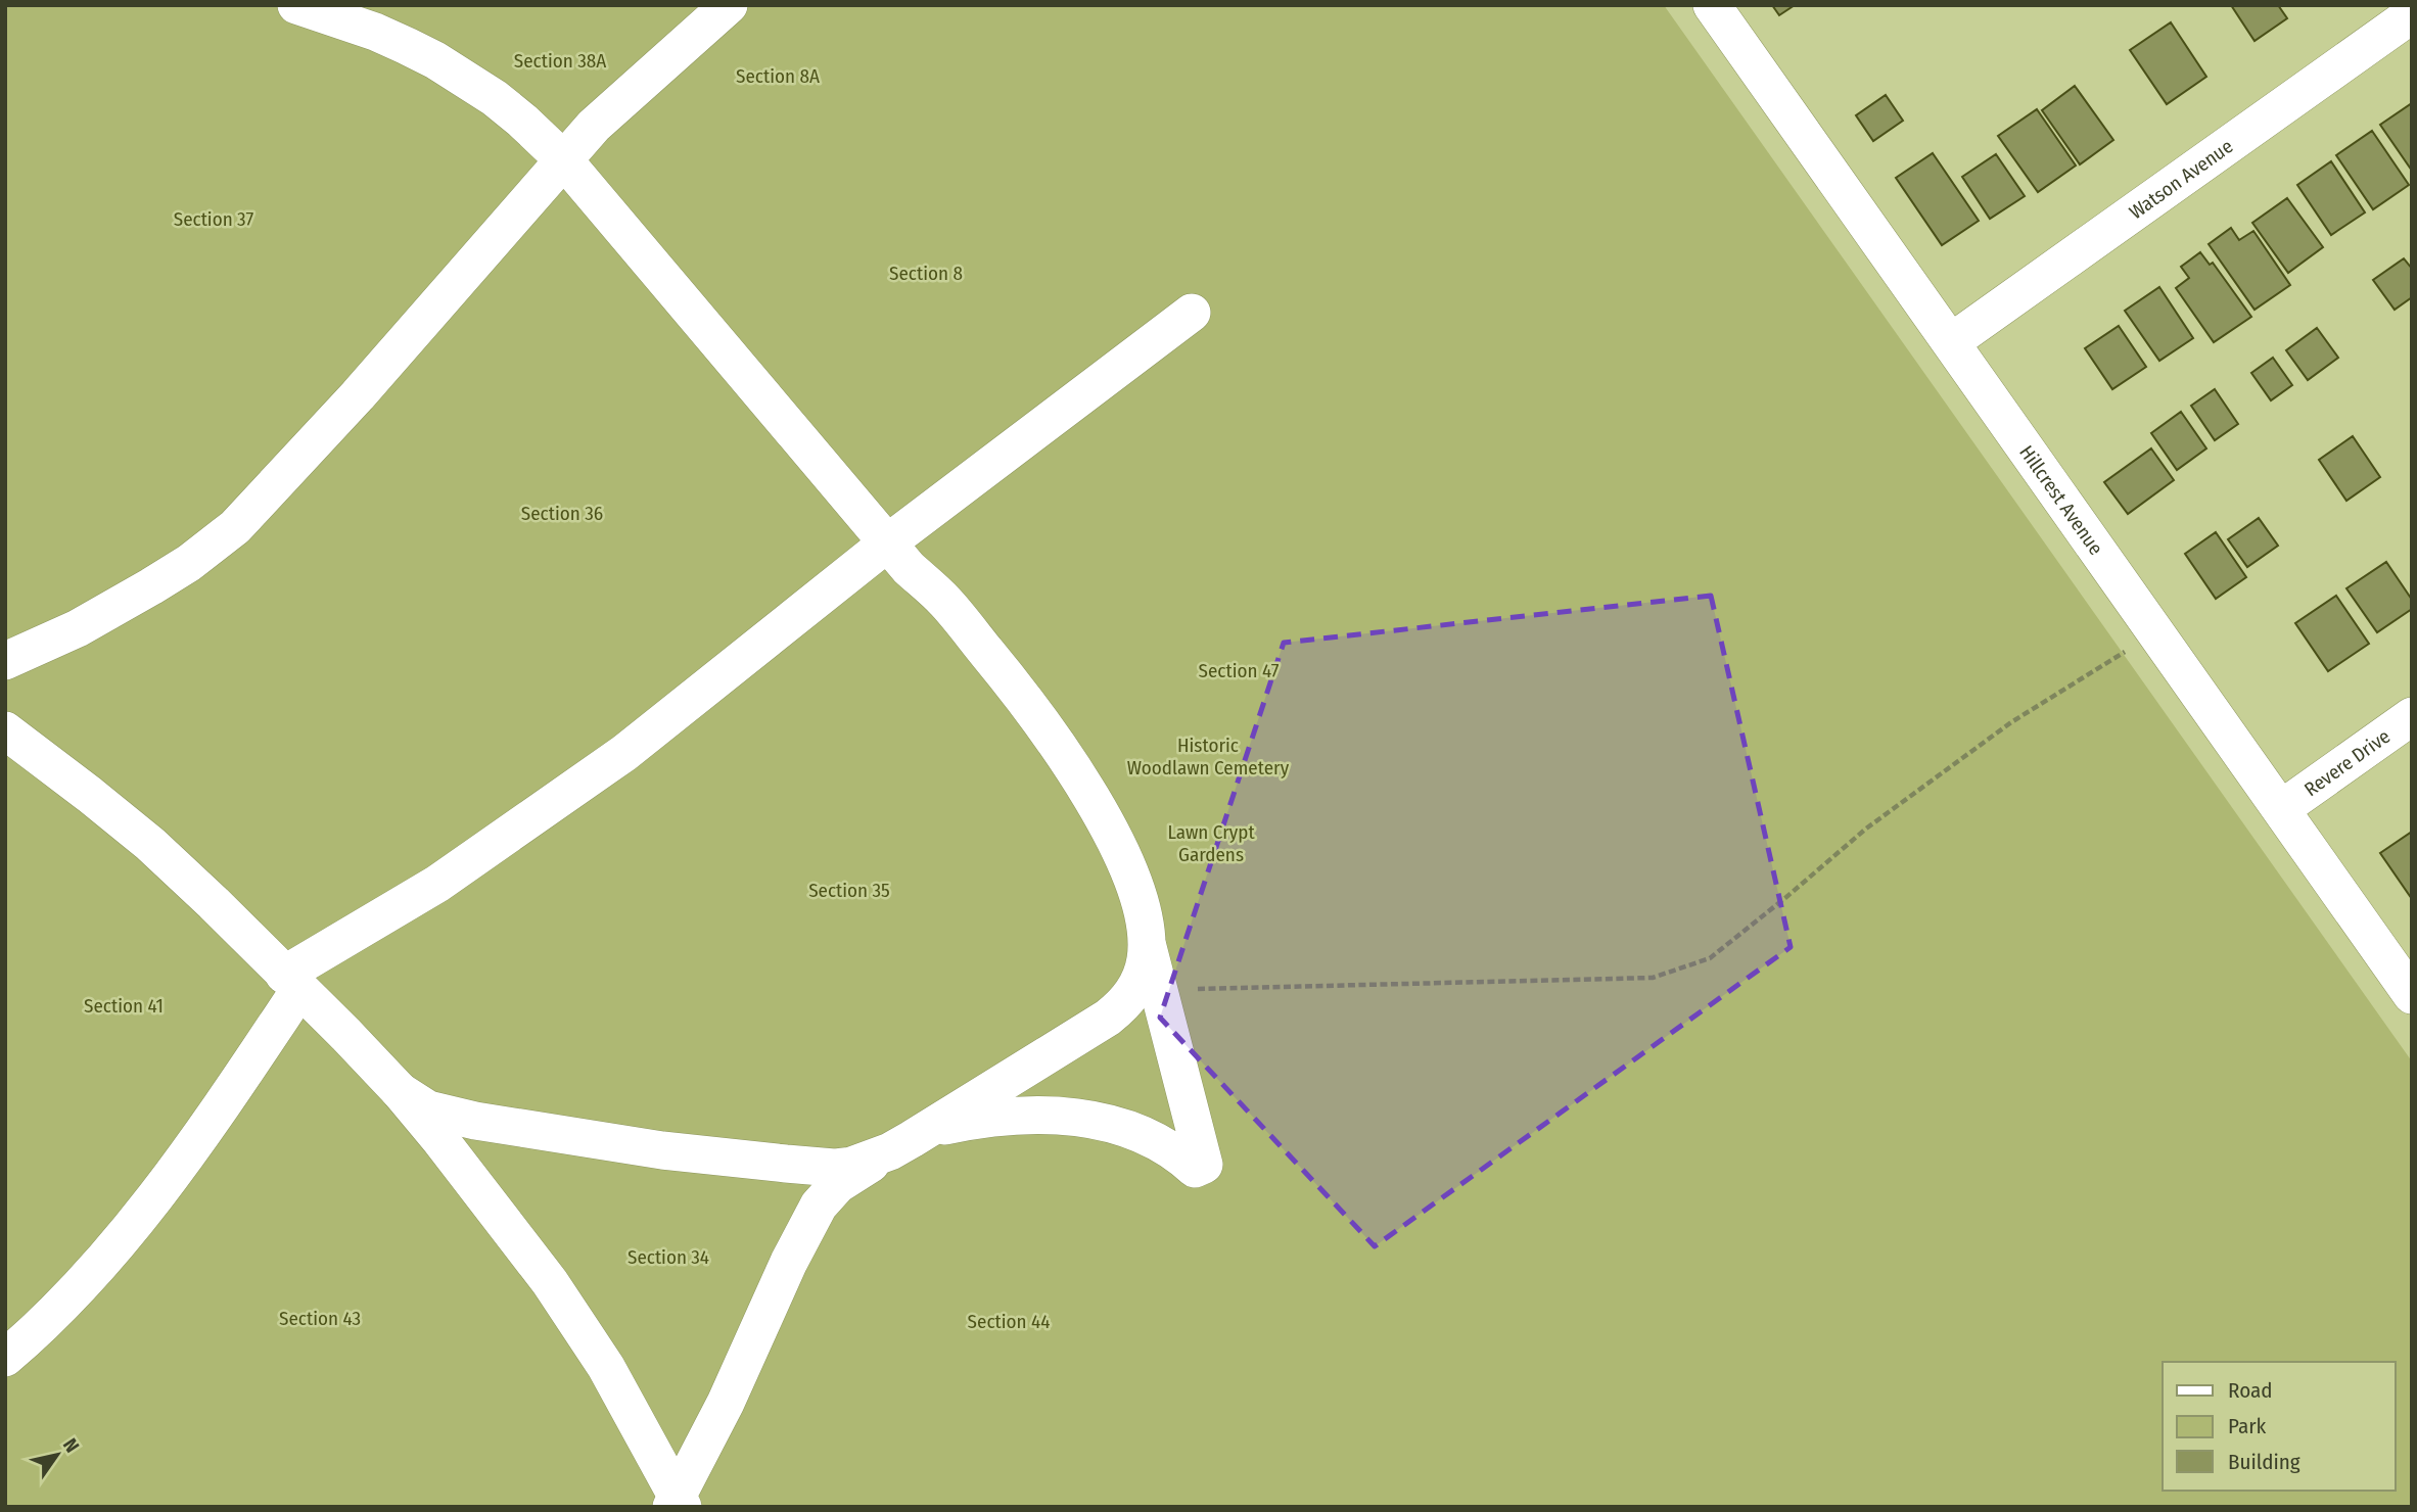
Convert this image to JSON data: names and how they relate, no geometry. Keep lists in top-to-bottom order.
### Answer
{
  "streets": {
    "street": ["Watson Avenue", "Hillcrest Avenue", "Revere Drive"]
  },
  "crossings": [
    ["Watson Avenue", "Hillcrest Avenue"],
    ["Hillcrest Avenue", "Revere Drive"]
  ],
  "parks": [
    "Section 38A",
    "Section 8A",
    "Section 37",
    "Section 8",
    "Section 36",
    "Section 47",
    "Historic Woodlawn Cemetery",
    "Lawn Crypt Gardens",
    "Section 35",
    "Section 41",
    "Section 34",
    "Section 43",
    "Section 44"
  ],
  "legend": ["Road", "Park", "Building"],
  "north": "top right"
}
